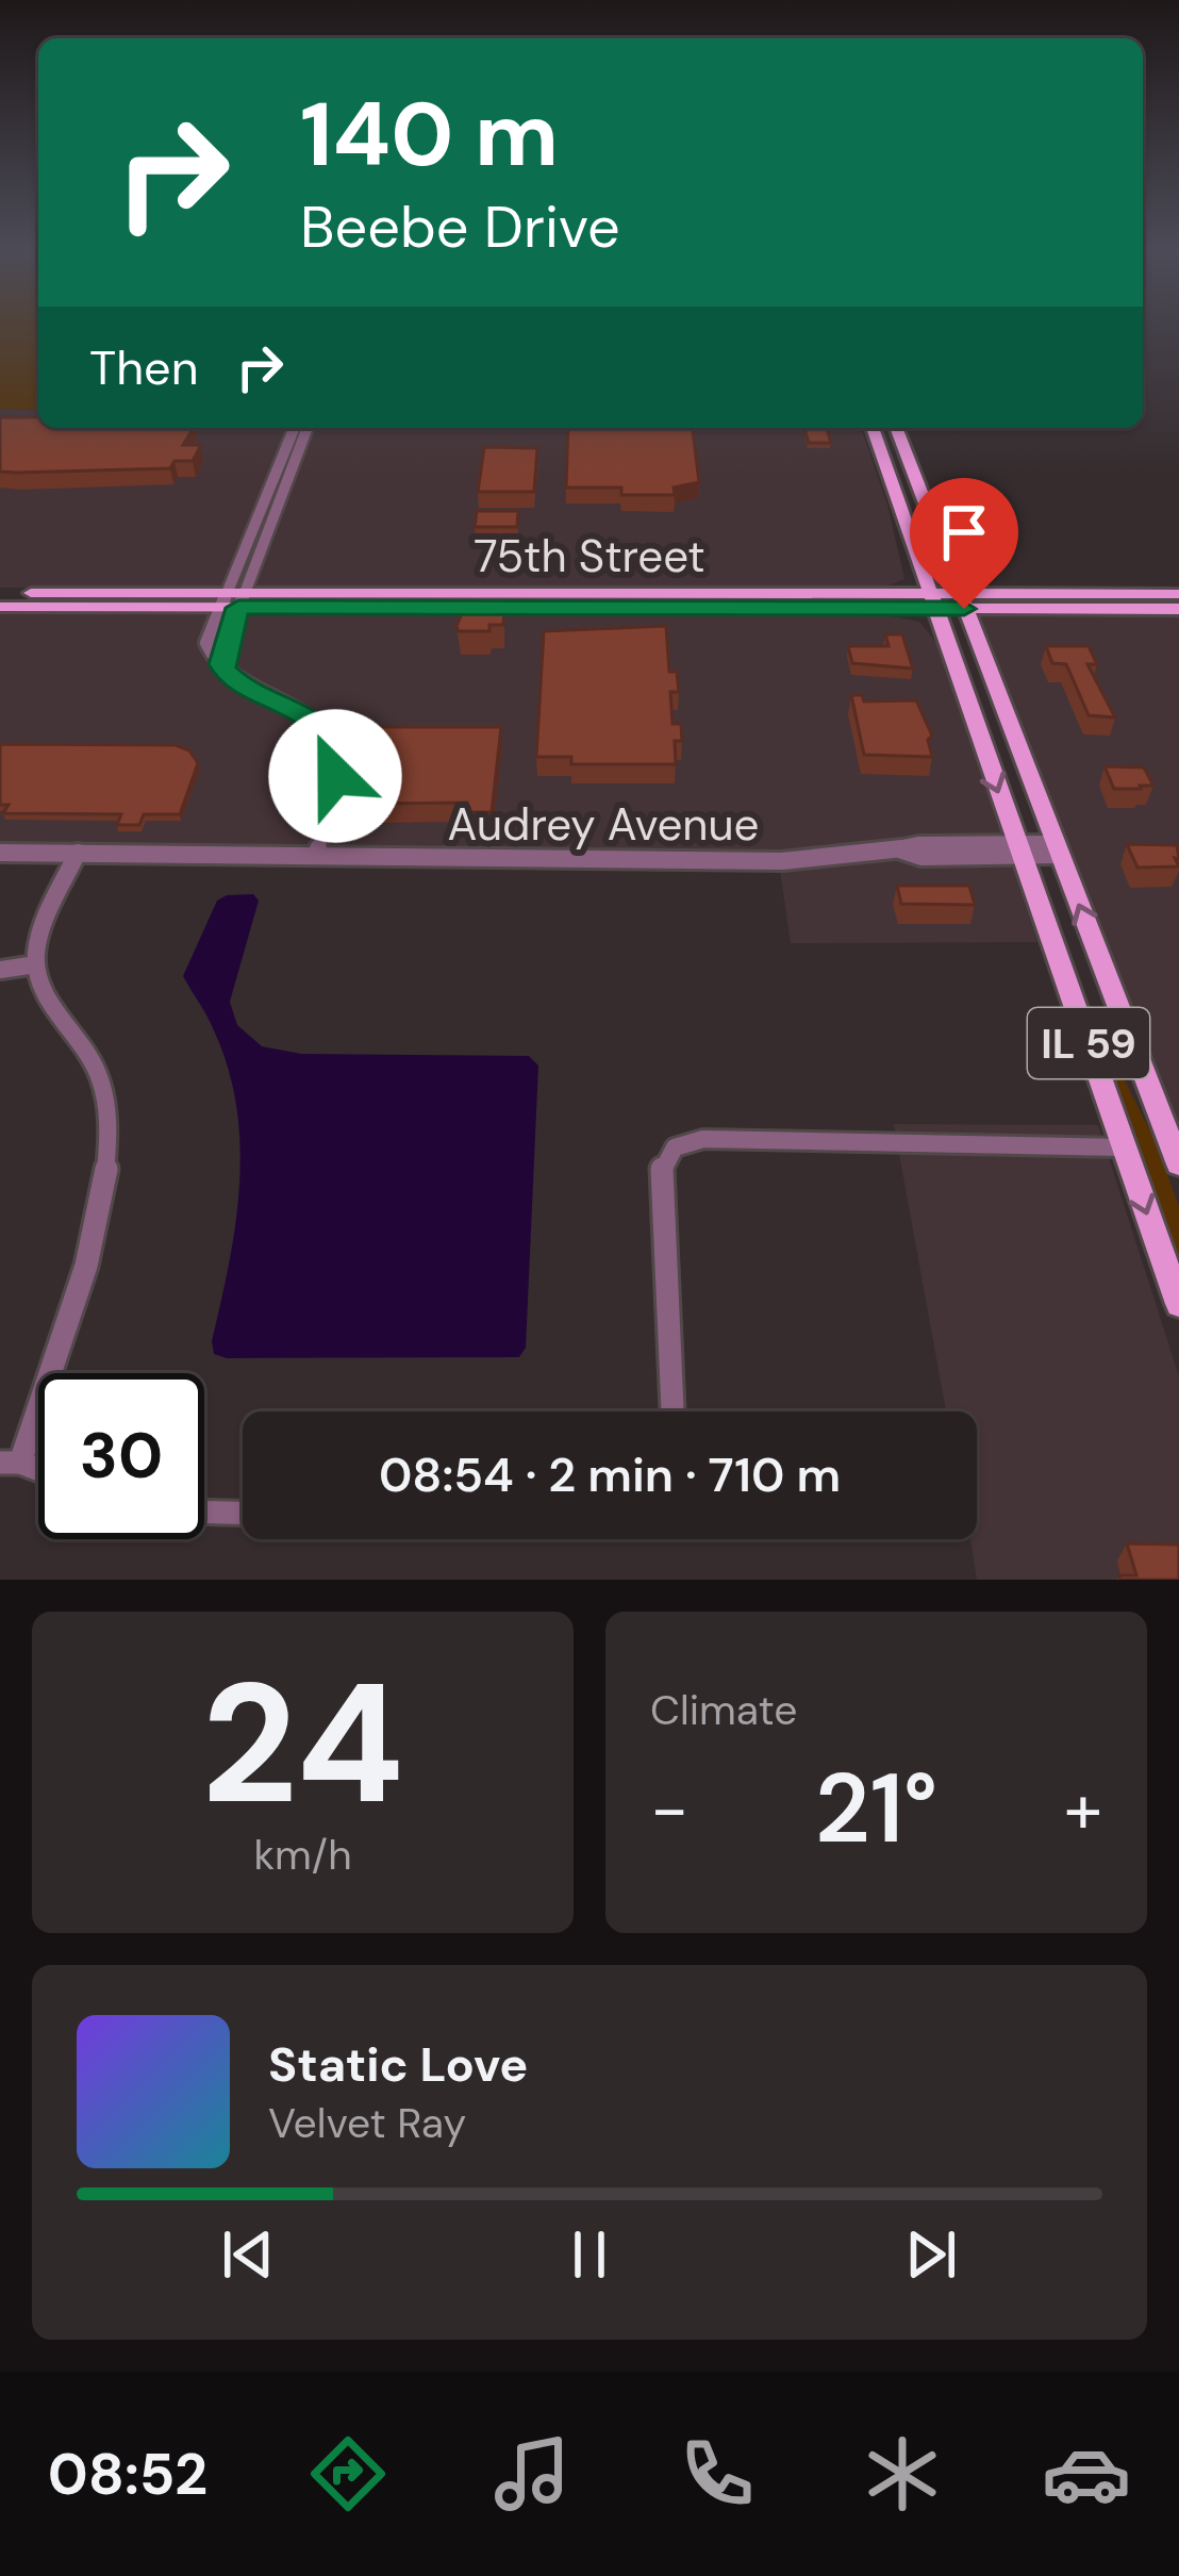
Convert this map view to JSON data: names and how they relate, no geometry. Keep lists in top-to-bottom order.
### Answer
{
  "streets": {
    "main road": ["75th Street", "IL 59"],
    "street": ["Audrey Avenue"]
  },
  "crossings": [
    ["75th Street", "IL 59"],
    ["Audrey Avenue", "IL 59"]
  ],
  "page": {
    "turn": ["140 m", "Beebe Drive"],
    "then": "Then",
    "limit": "30",
    "trip": "08:54 · 2 min · 710 m",
    "tile": [
      ["24", "km/h"],
      "Climate"
    ],
    "heat": ["−", "21°", "+"],
    "song": ["Static Love", "Velvet Ray"],
    "tabs": "08:52"
  }
}
